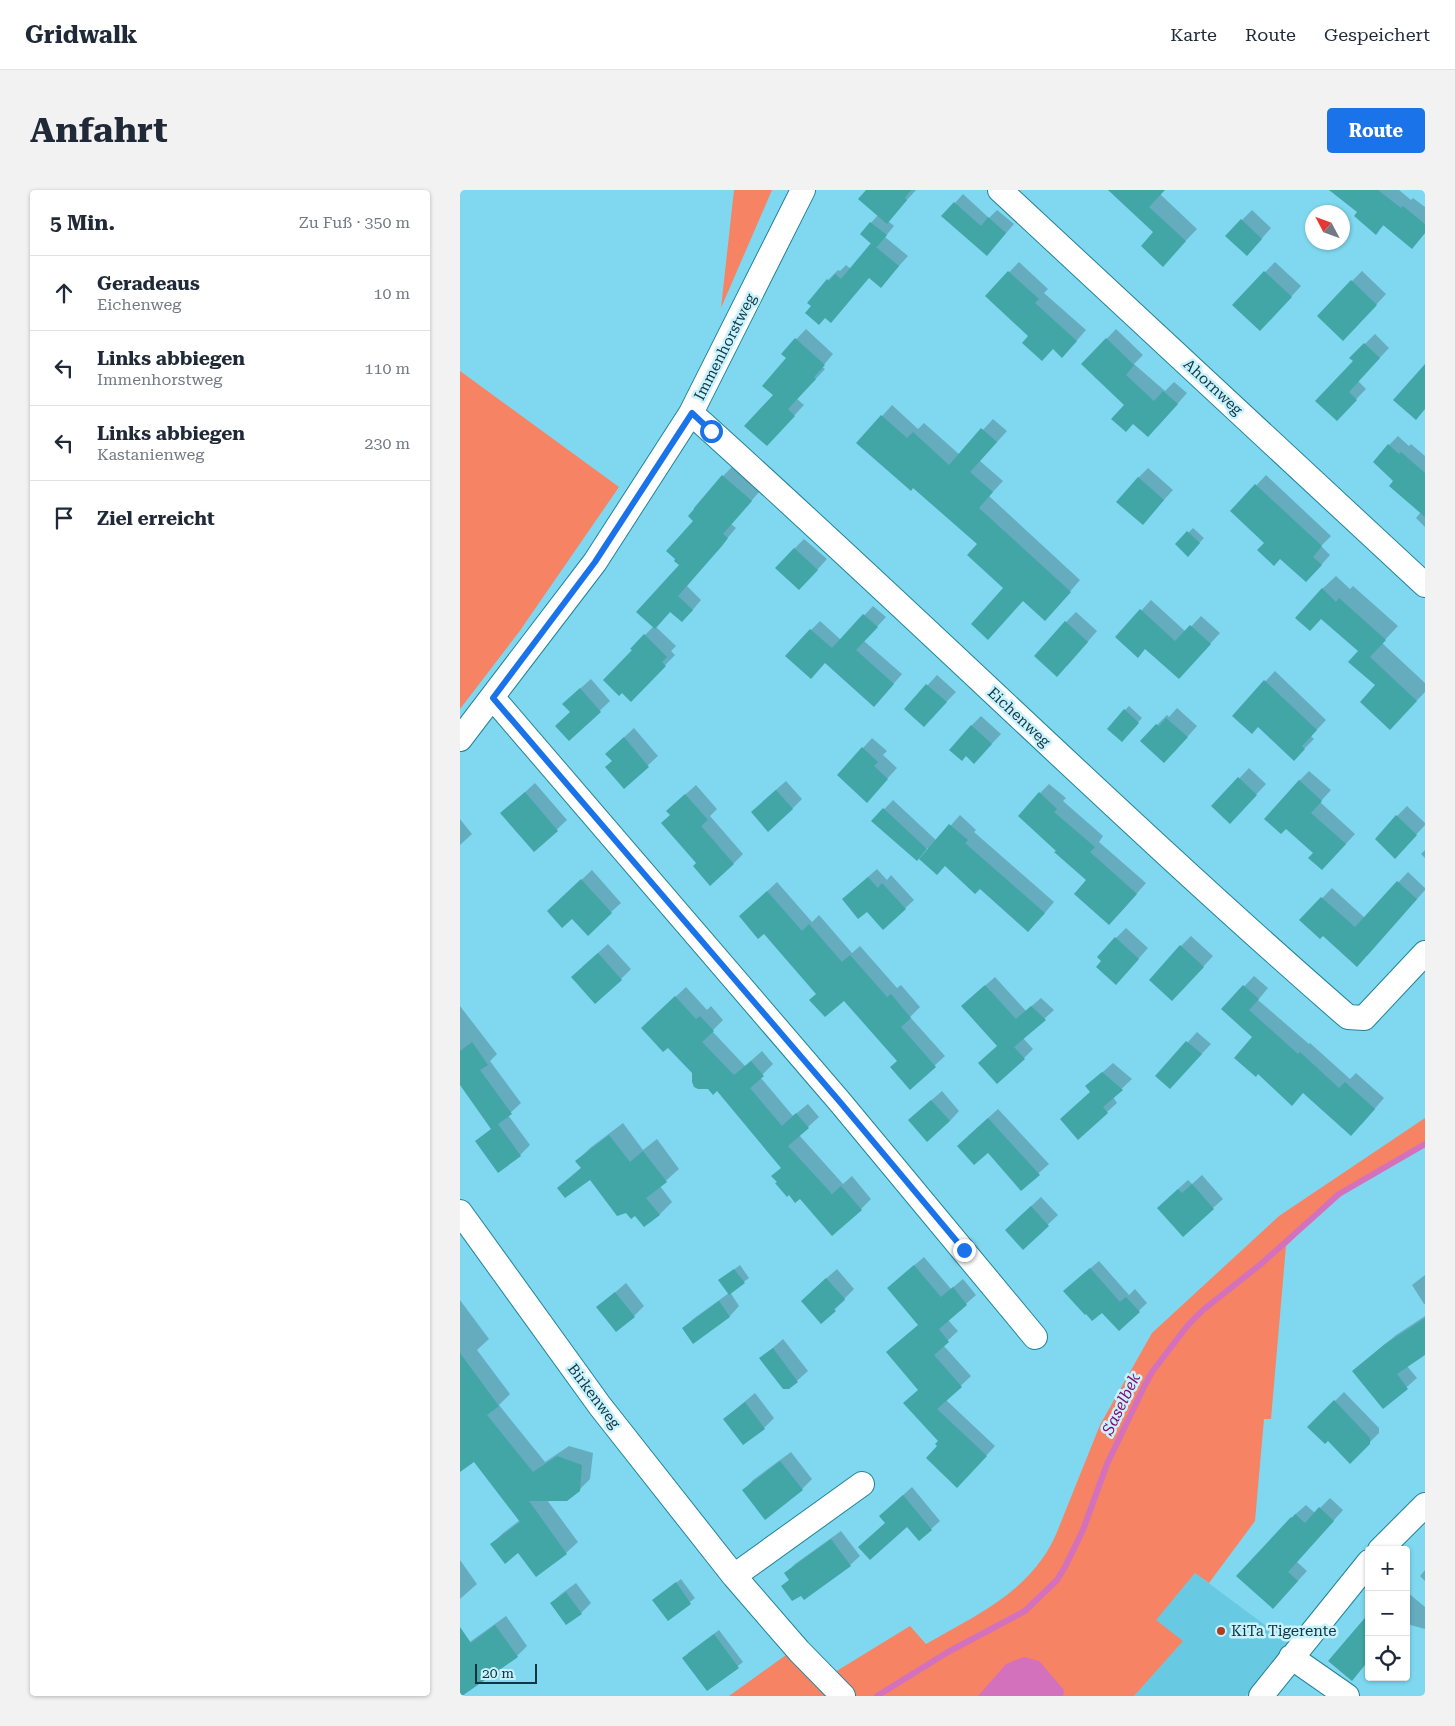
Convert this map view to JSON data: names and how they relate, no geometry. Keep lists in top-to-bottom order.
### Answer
{
  "streets": {
    "street": [
      "Immenhorstweg",
      "Ahornweg",
      "Eichenweg",
      "Birkenweg"
    ]
  },
  "crossings": [
    ["Immenhorstweg", "Eichenweg"]
  ],
  "water": ["Saselbek"],
  "places": ["KiTa Tigerente"],
  "scale_bar": "20 m",
  "north": "top left",
  "page": {
    "header": "Gridwalk",
    "nav": ["Karte", "Route", "Gespeichert"],
    "buttons": "Route",
    "title": "Anfahrt",
    "heading": ["5 Min.", "Zu Fuß · 350 m"],
    "list": [
      ["Geradeaus", "Eichenweg", "10 m"],
      ["Links abbiegen", "Immenhorstweg", "110 m"],
      ["Links abbiegen", "Kastanienweg", "230 m"],
      "Ziel erreicht"
    ],
    "map_buttons": ["+", "−"],
    "scale": "20 m"
  }
}
